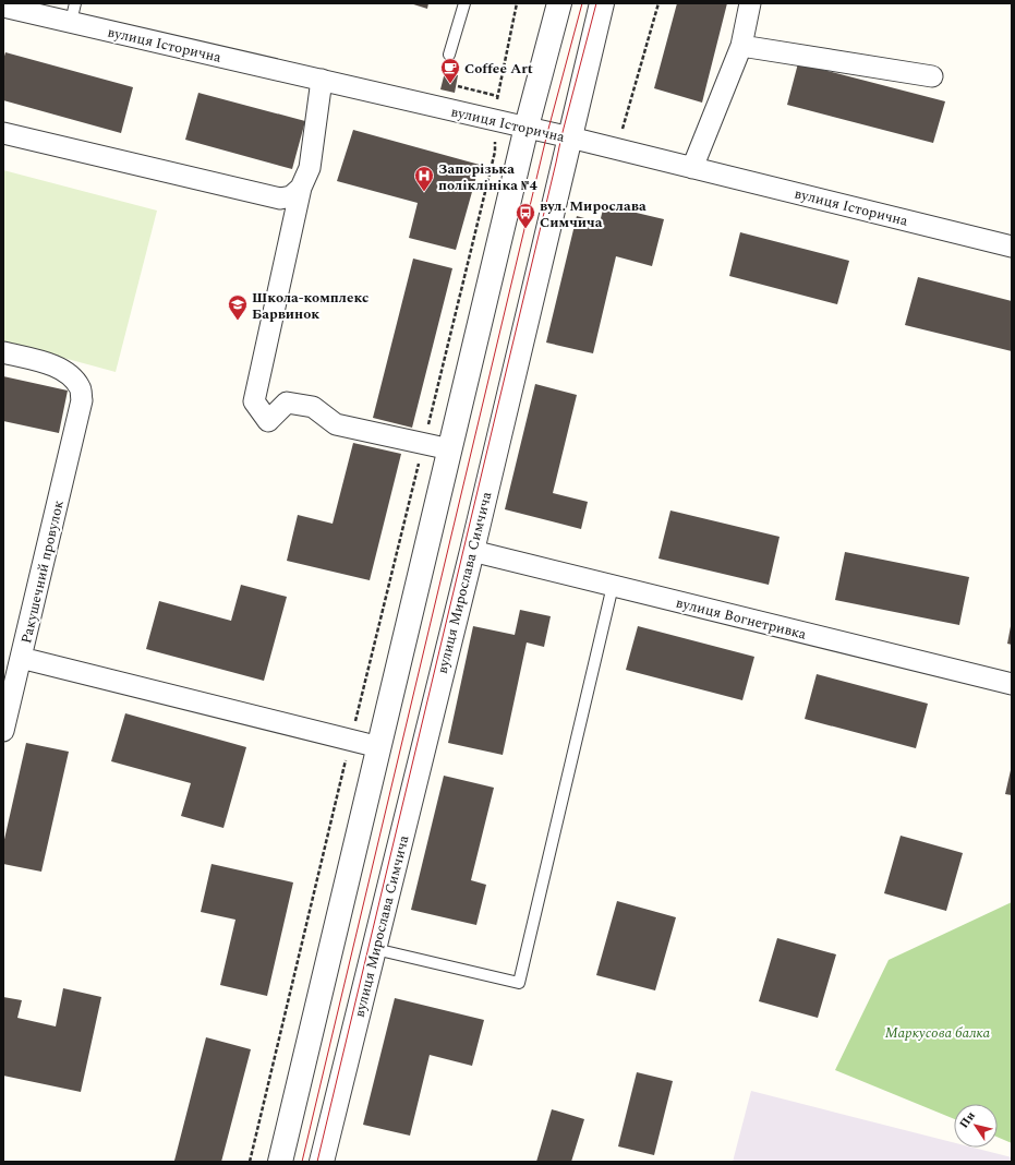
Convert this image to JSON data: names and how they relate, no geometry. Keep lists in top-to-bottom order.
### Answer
{
  "streets": {
    "street": [
      "вулиця Історична",
      "Ракушечний провулок",
      "вулиця Мирослава Симчича",
      "вулиця Вогнетривка"
    ]
  },
  "crossings": [
    ["вулиця Історична", "вулиця Мирослава Симчича"],
    ["вулиця Мирослава Симчича", "вулиця Вогнетривка"]
  ],
  "parks": ["Маркусова балка"],
  "places": {
    "cafe": ["Coffee Art"],
    "hospital": ["Запорізька поліклініка №4"],
    "bus stop": ["вул. Мирослава Симчича"],
    "school or university": ["Школа-комплекс Барвинок"]
  },
  "north": "top left"
}
